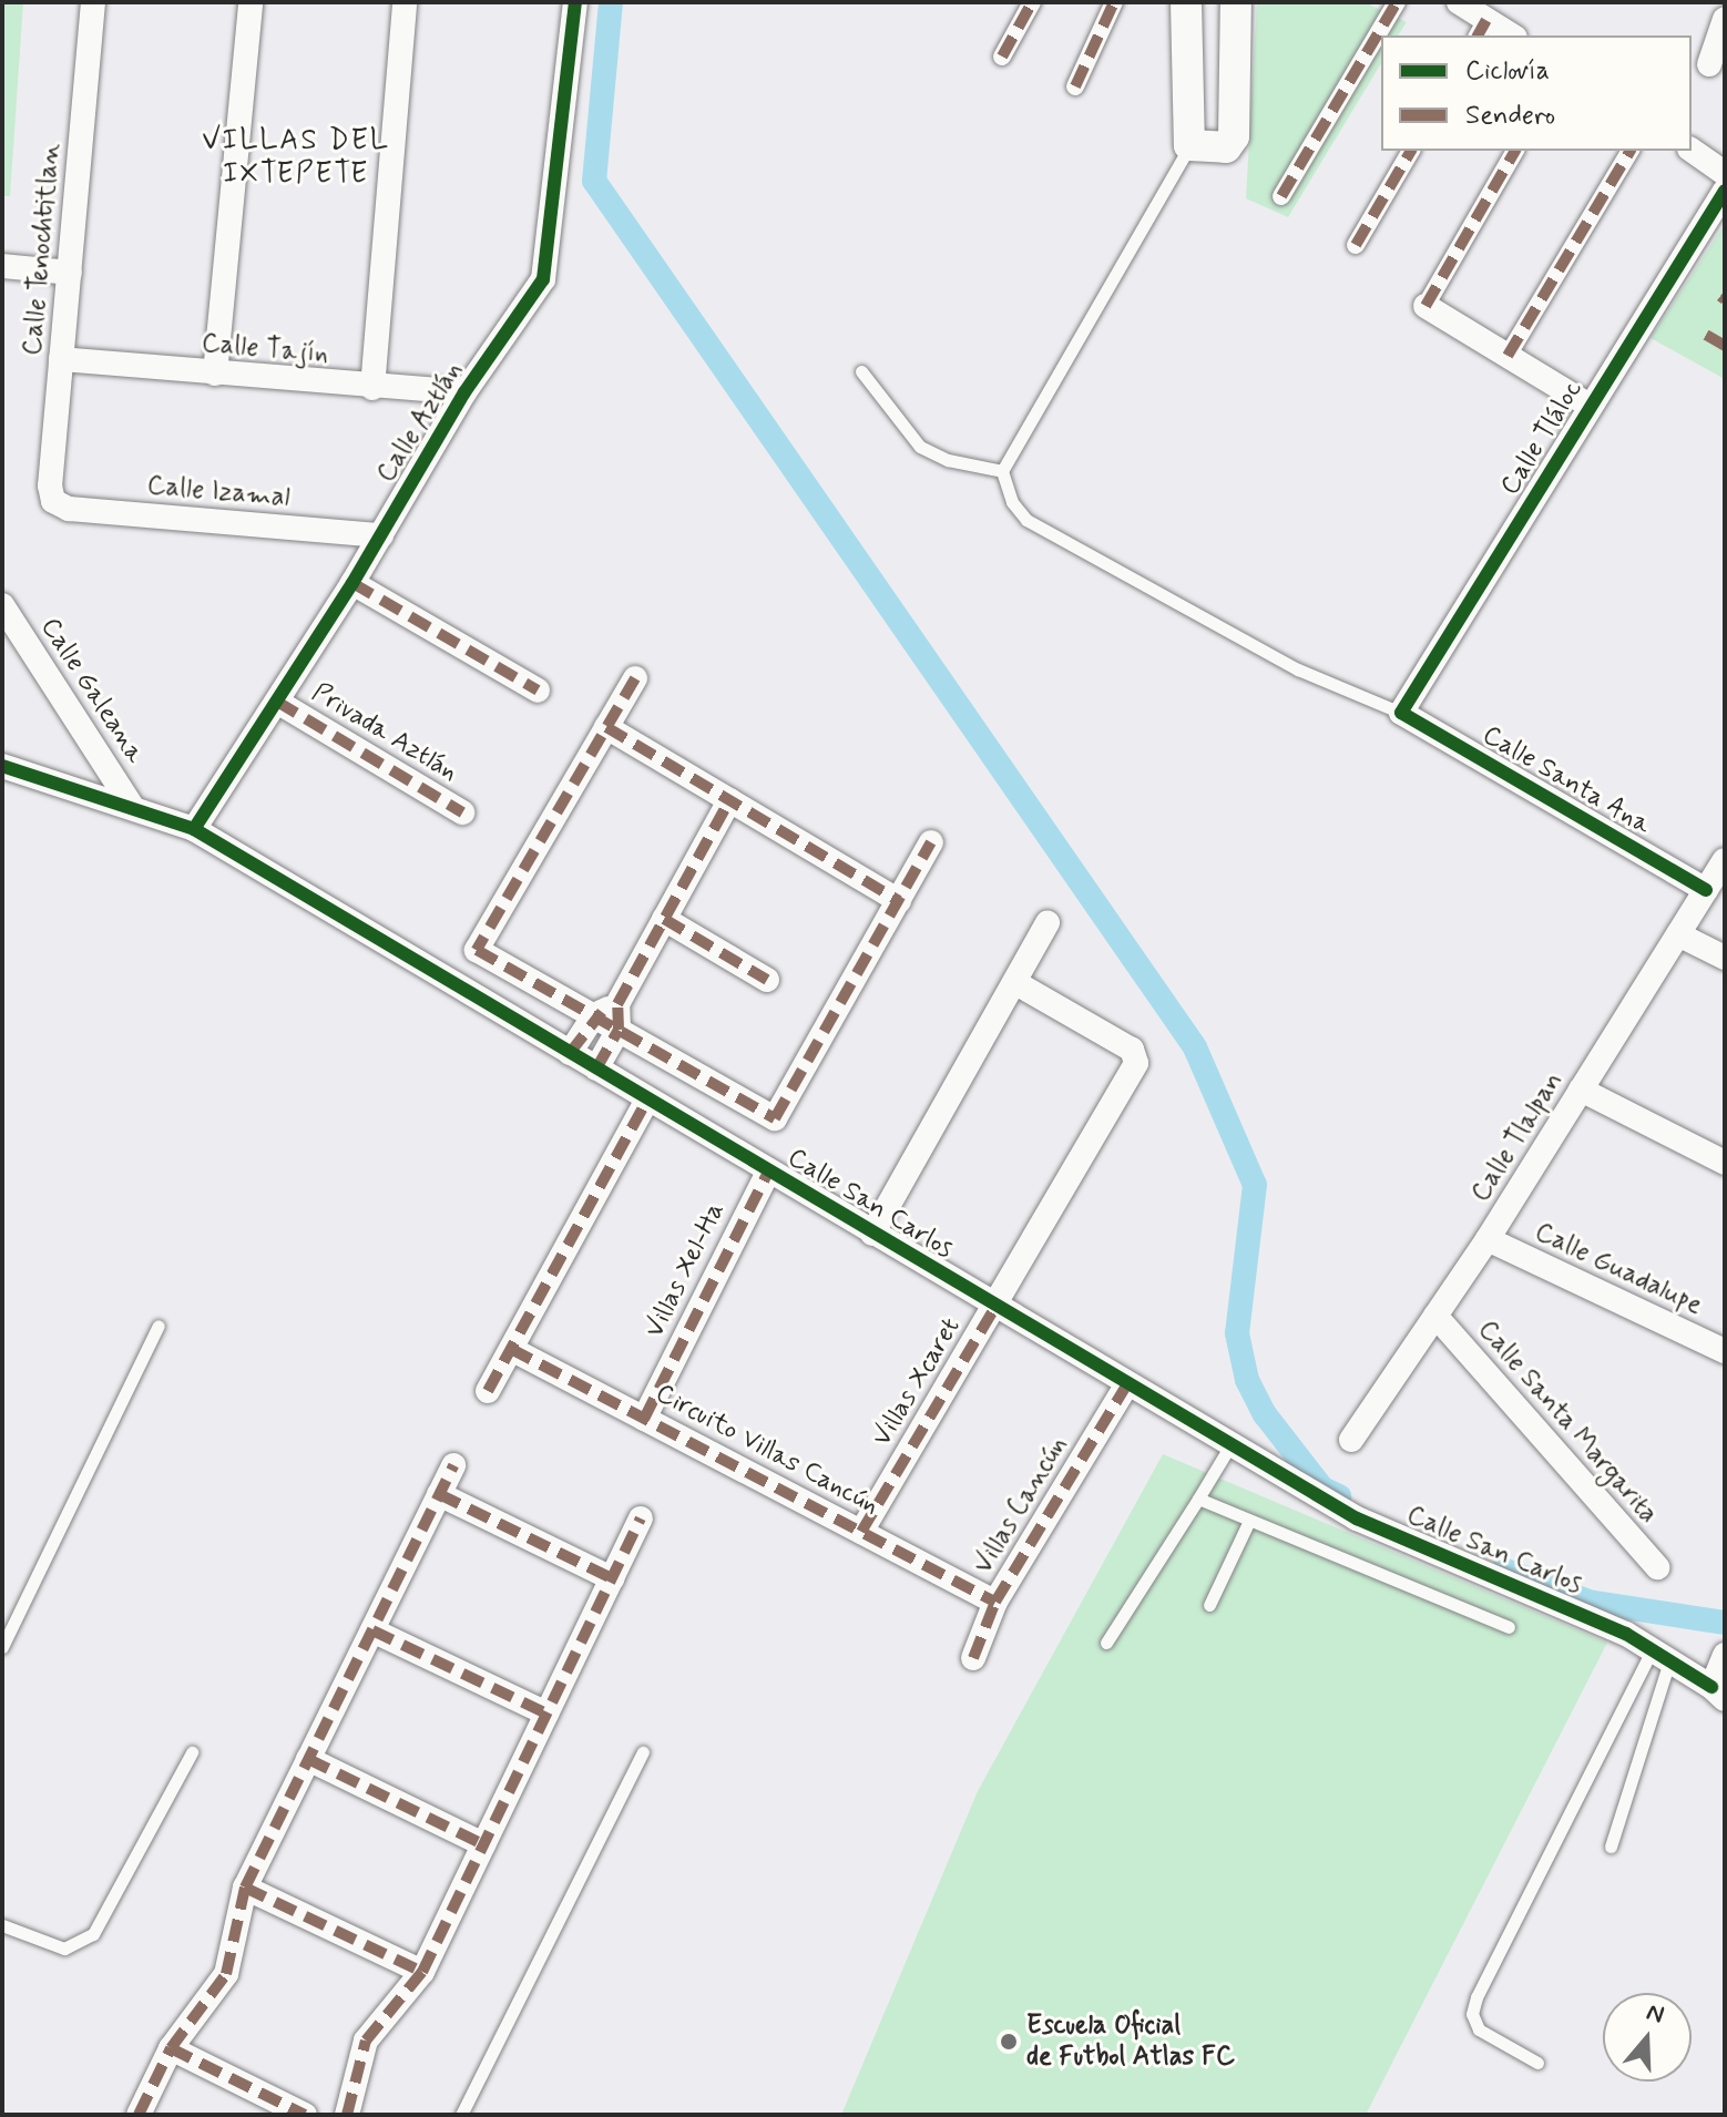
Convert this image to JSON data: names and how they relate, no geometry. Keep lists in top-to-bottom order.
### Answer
{
  "streets": {
    "street": [
      "Calle Tenochtitlan",
      "Calle Tajín",
      "Calle Aztlán",
      "Calle Tláloc",
      "Calle Izamal",
      "Calle Galeana",
      "Privada Aztlán",
      "Calle Santa Ana",
      "Calle Tlalpan",
      "Calle San Carlos",
      "Calle Guadalupe",
      "Villas Xel-Ha",
      "Villas Xcaret",
      "Calle Santa Margarita",
      "Circuito Villas Cancún",
      "Villas Cancún"
    ]
  },
  "crossings": [
    ["Calle Tenochtitlan", "Calle Tajín"],
    ["Calle Tenochtitlan", "Calle Izamal"],
    ["Calle Tajín", "Calle Aztlán"],
    ["Calle Aztlán", "Calle Izamal"],
    ["Calle Aztlán", "Privada Aztlán"],
    ["Calle Aztlán", "Calle San Carlos"],
    ["Calle Tláloc", "Calle Santa Ana"],
    ["Calle Galeana", "Calle San Carlos"],
    ["Calle Santa Ana", "Calle Tlalpan"],
    ["Calle Tlalpan", "Calle Guadalupe"],
    ["Calle Tlalpan", "Calle Santa Margarita"],
    ["Calle San Carlos", "Villas Xel-Ha"],
    ["Calle San Carlos", "Villas Xcaret"],
    ["Calle San Carlos", "Villas Cancún"],
    ["Villas Xel-Ha", "Circuito Villas Cancún"],
    ["Villas Xcaret", "Circuito Villas Cancún"],
    ["Circuito Villas Cancún", "Villas Cancún"]
  ],
  "districts": ["VILLAS DEL IXTEPETE"],
  "places": ["Escuela Oficial de Futbol Atlas FC"],
  "legend": ["Ciclovía", "Sendero"],
  "north": "top"
}
